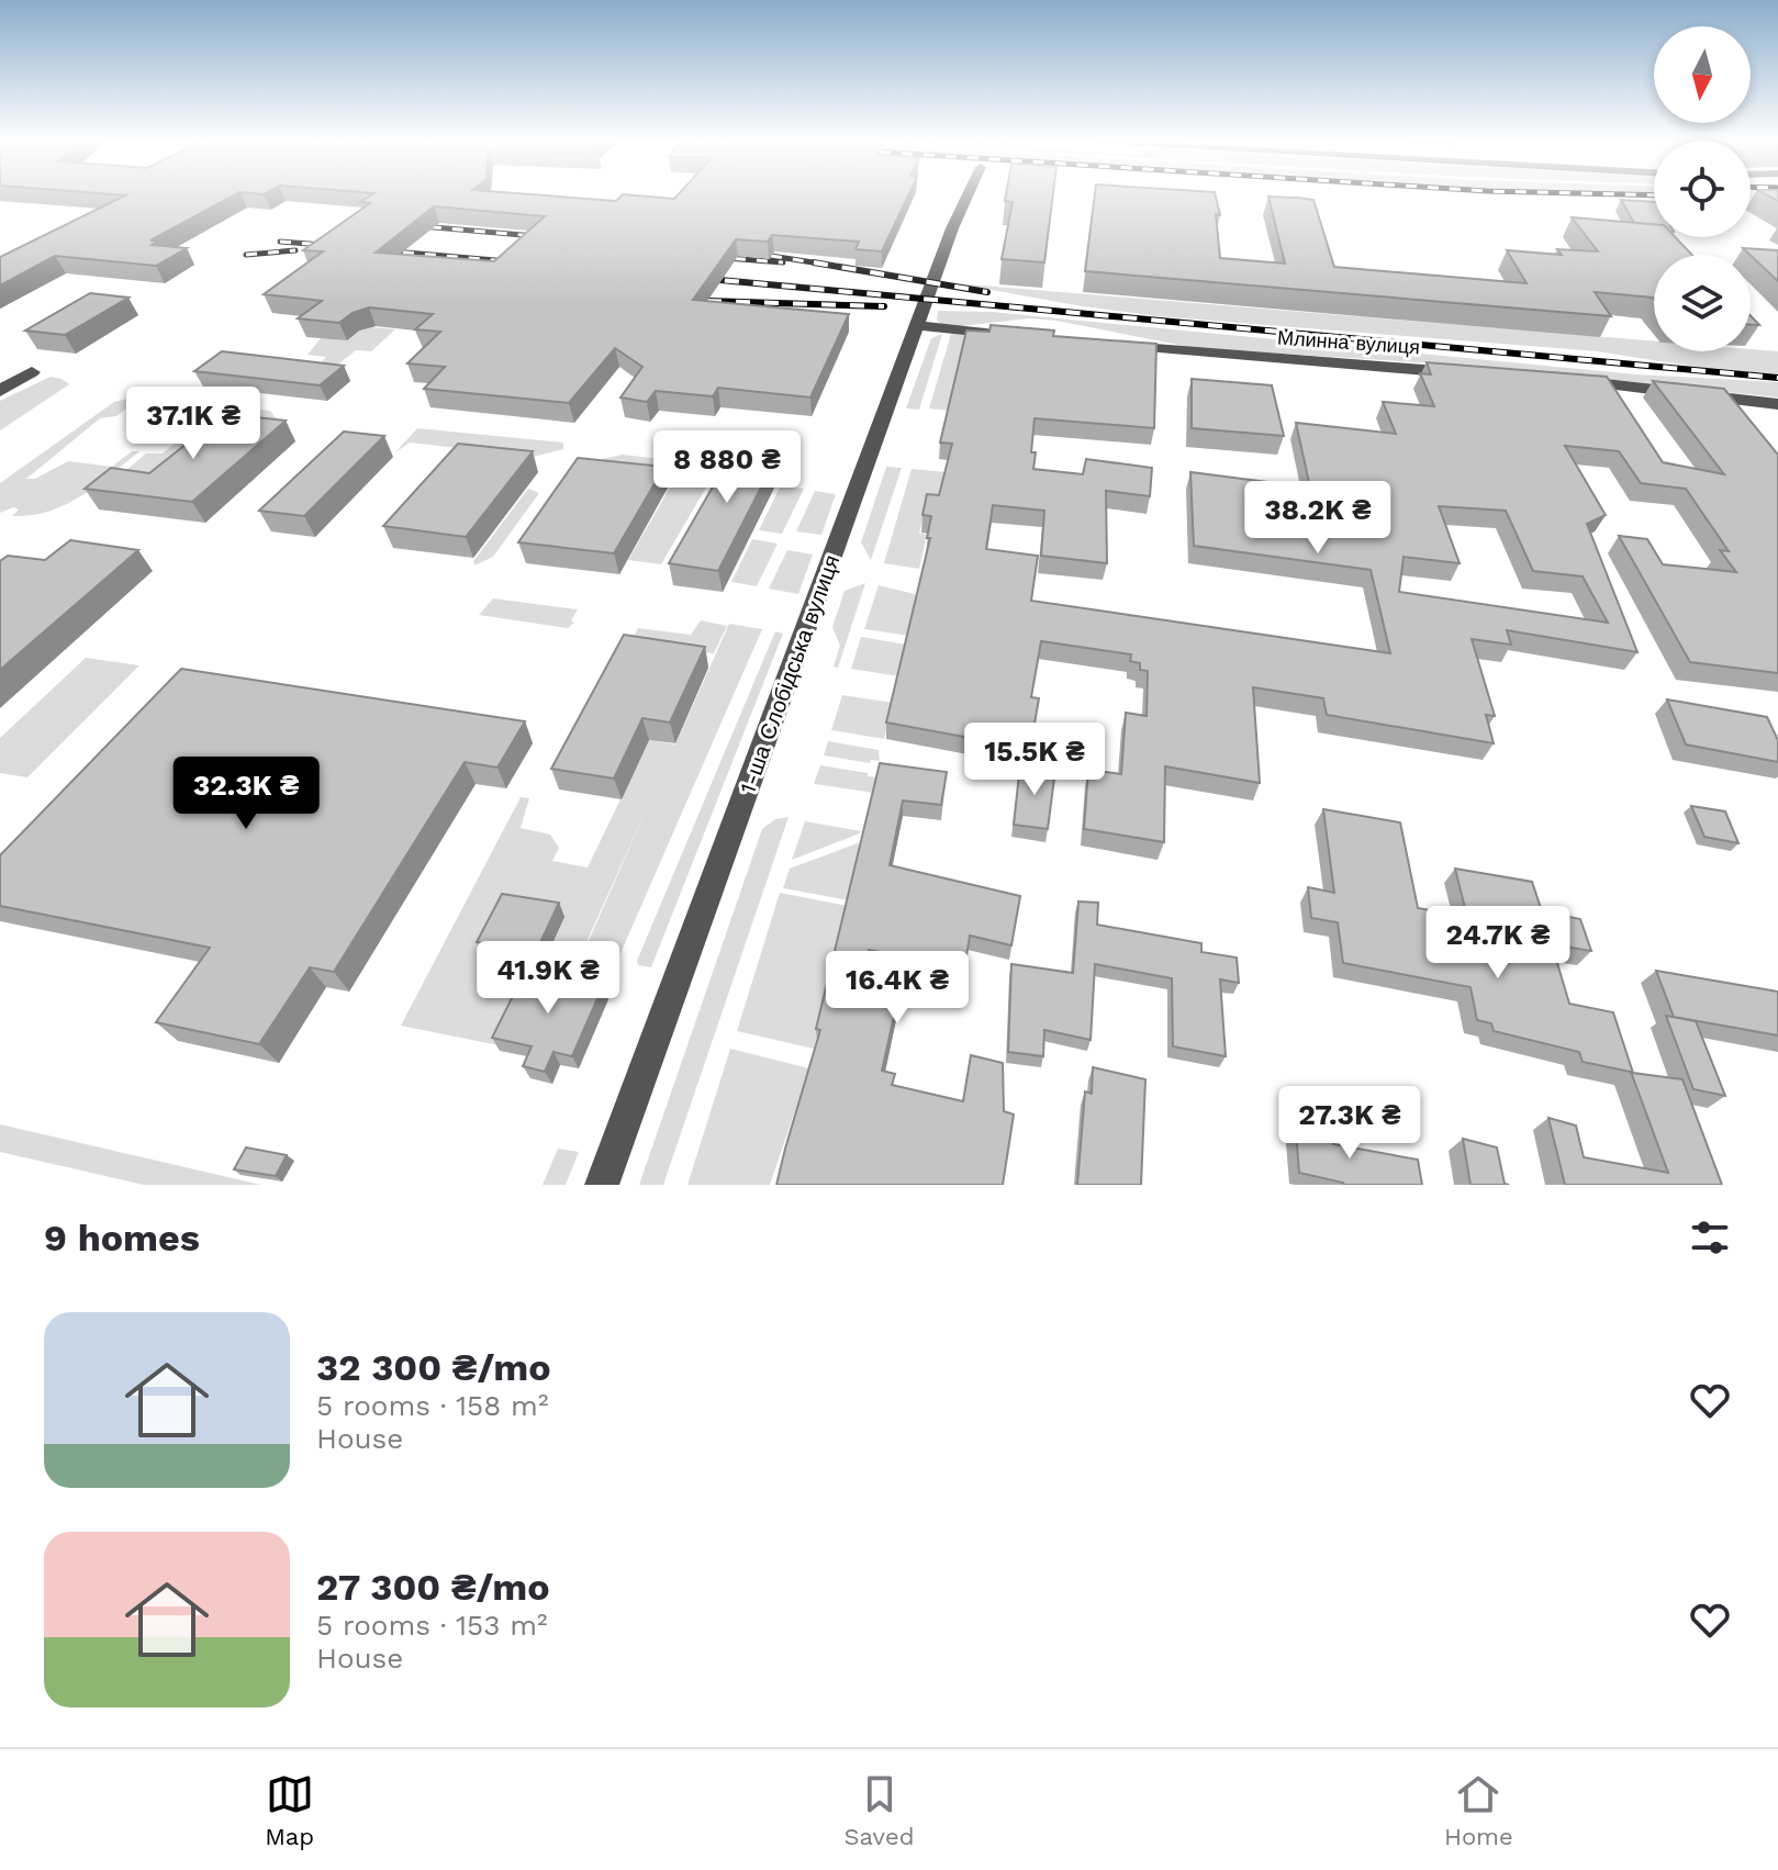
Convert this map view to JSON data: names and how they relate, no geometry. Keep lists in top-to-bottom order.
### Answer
{
  "streets": {
    "street": ["Млинна вулиця", "1-ша Слобідська вулиця"]
  },
  "north": "bottom",
  "page": {
    "price": [
      "37.1K ₴",
      "8 880 ₴",
      "38.2K ₴",
      "15.5K ₴",
      "32.3K ₴",
      "24.7K ₴",
      "41.9K ₴",
      "16.4K ₴",
      "27.3K ₴"
    ],
    "heading": "9 homes",
    "list": [
      {
        "name": "32 300 ₴/mo",
        "note": "5 rooms · 158 m² · House"
      },
      {
        "name": "27 300 ₴/mo",
        "note": "5 rooms · 153 m² · House"
      }
    ],
    "tabs": ["Map", "Saved", "Home"]
  }
}
